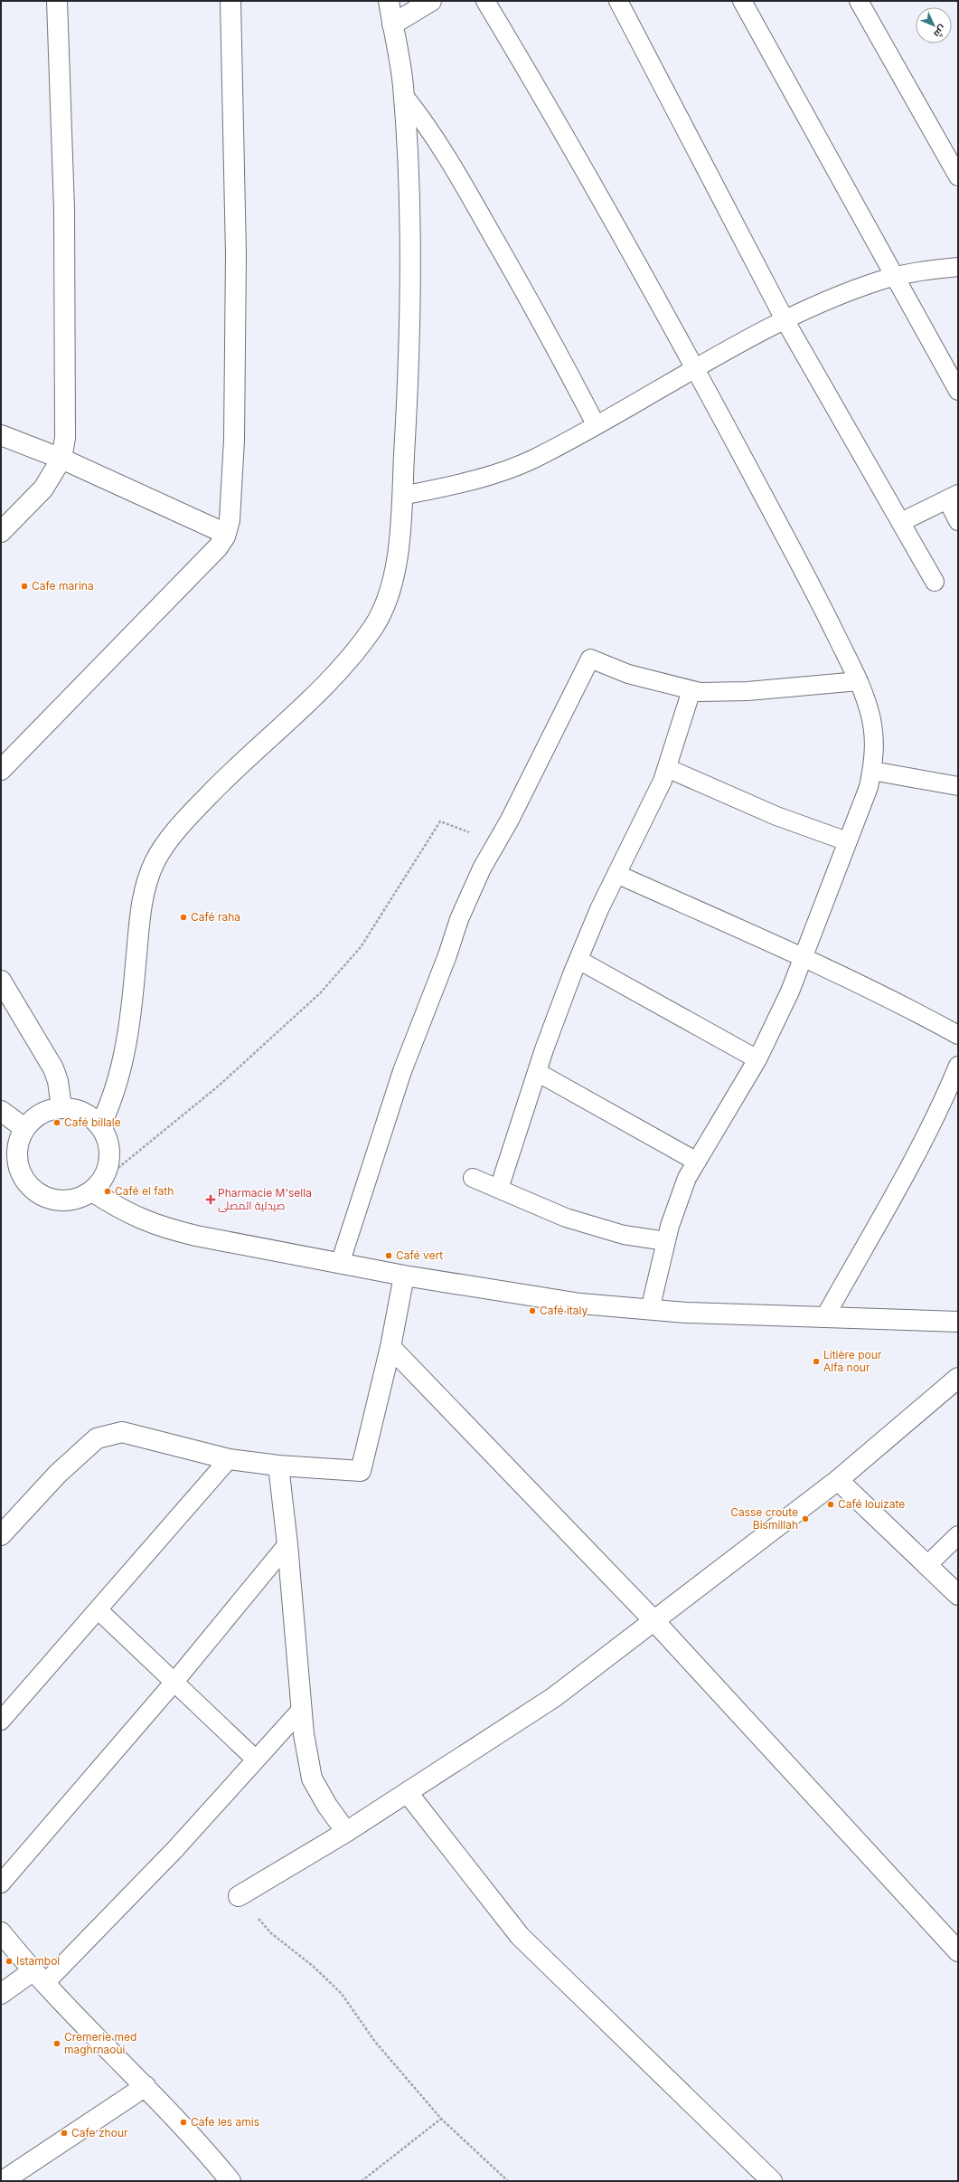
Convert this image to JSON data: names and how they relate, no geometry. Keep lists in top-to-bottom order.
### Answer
{
  "places": {
    "other": [
      "Cafe marina",
      "Café raha",
      "Café billale",
      "Café el fath",
      "Café vert",
      "Café italy",
      "Litière pour Alfa nour",
      "Café louizate",
      "Casse croute Bismillah",
      "Istambol",
      "Cremerie med maghrnaoui",
      "Cafe les amis",
      "Cafe zhour"
    ],
    "health": ["Pharmacie M'sella صيدلية المصلى"]
  },
  "north": "bottom right"
}
